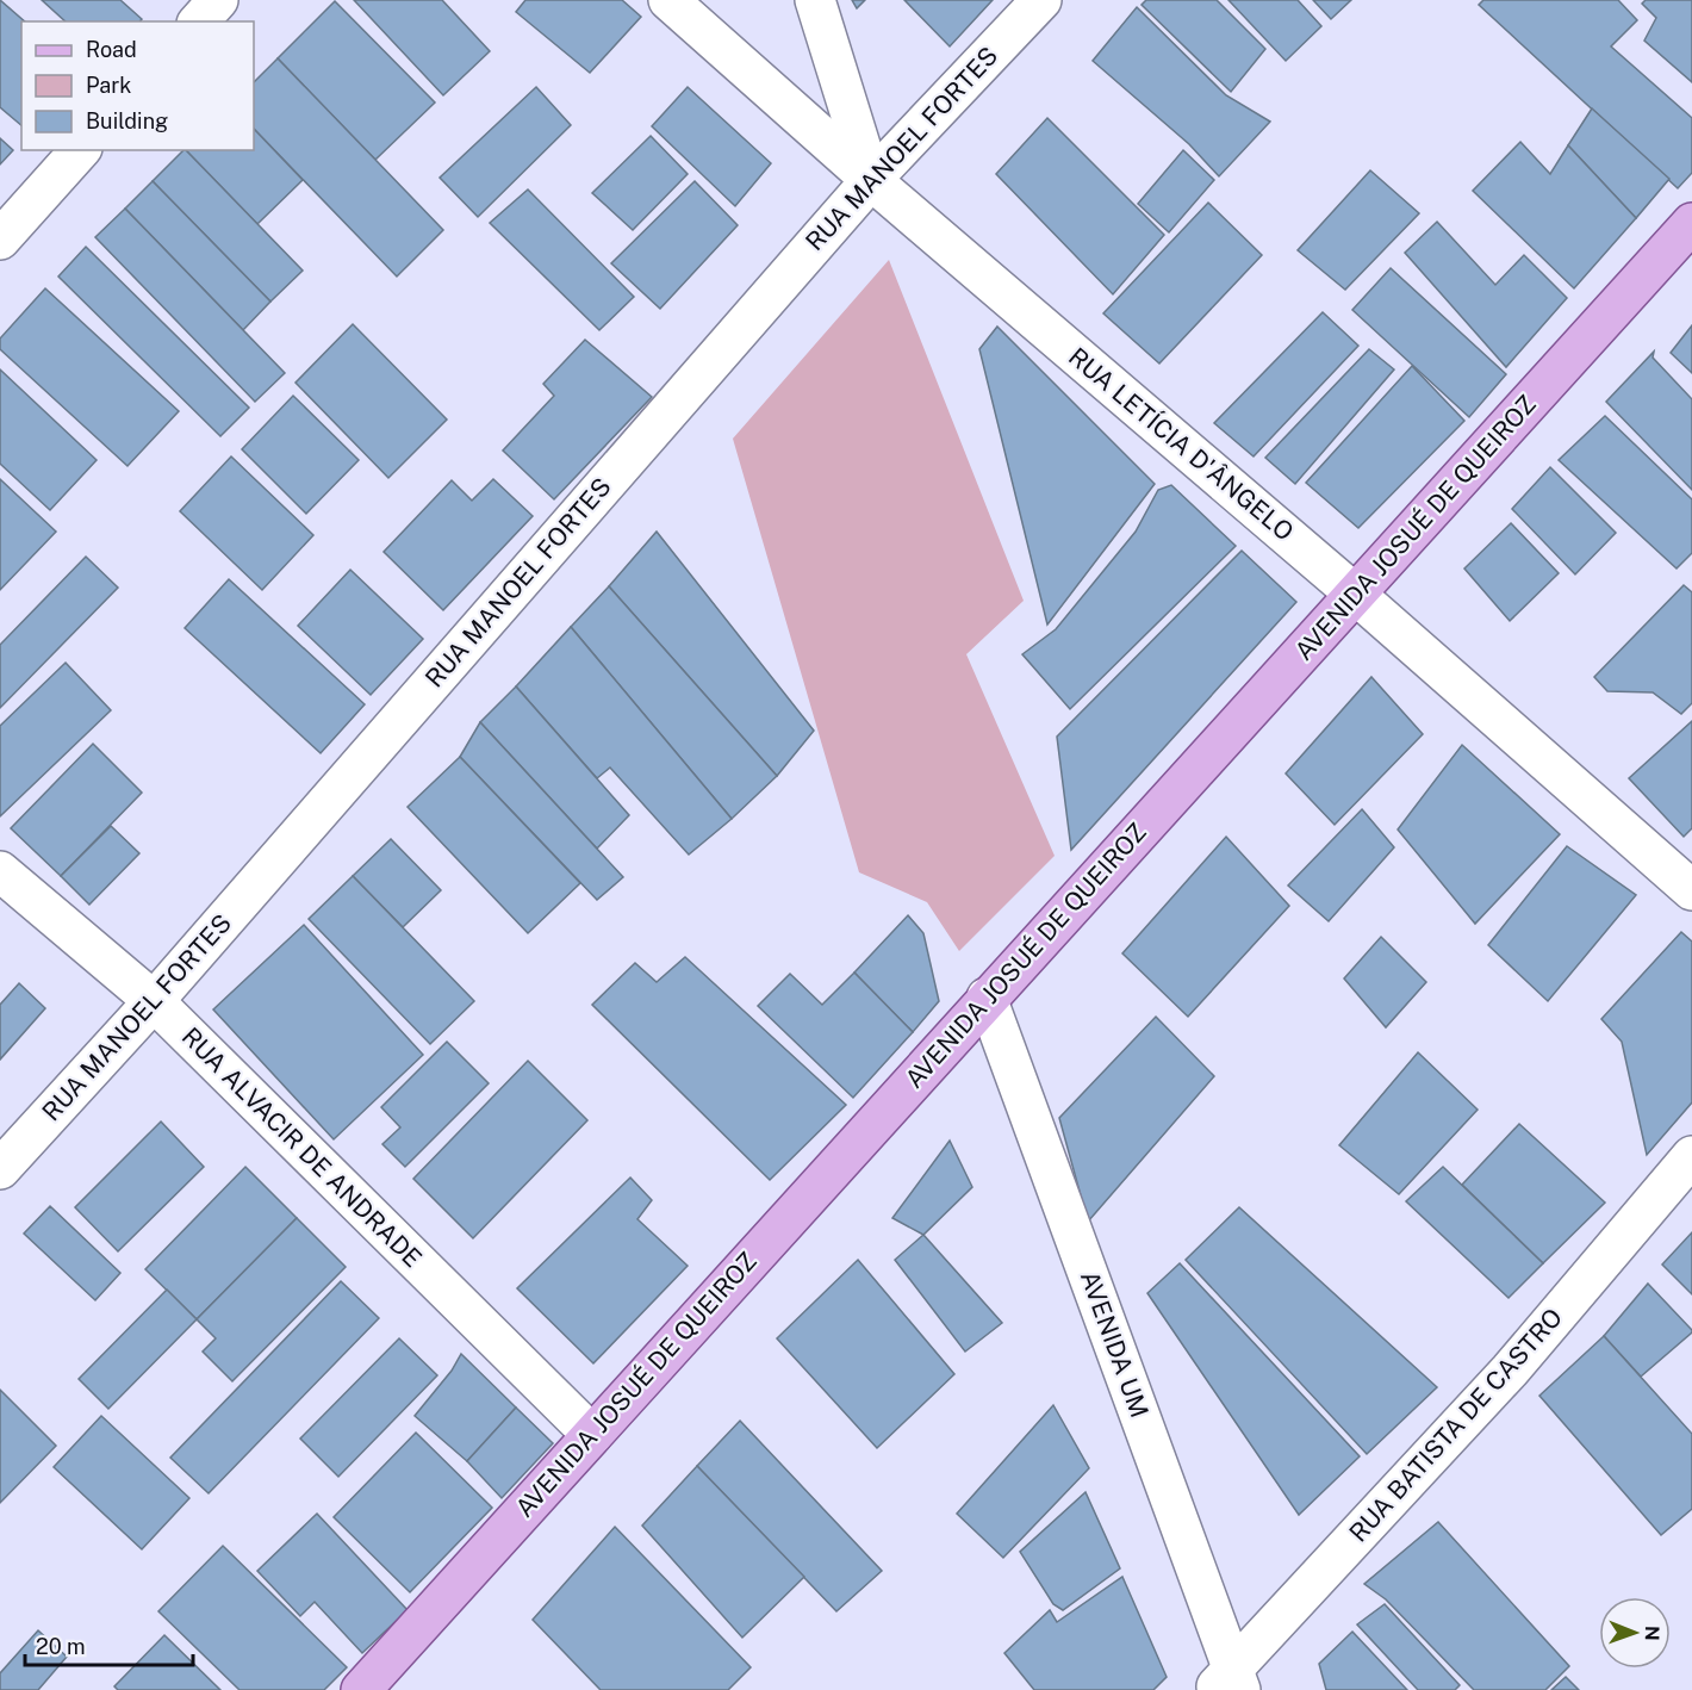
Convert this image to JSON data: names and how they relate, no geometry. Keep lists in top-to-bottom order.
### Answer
{
  "streets": {
    "main road": ["AVENIDA JOSUÉ DE QUEIROZ"],
    "street": [
      "RUA MANOEL FORTES",
      "RUA LETÍCIA D'ÂNGELO",
      "RUA ALVACIR DE ANDRADE",
      "AVENIDA UM",
      "RUA BATISTA DE CASTRO"
    ]
  },
  "crossings": [
    ["RUA MANOEL FORTES", "RUA LETÍCIA D'ÂNGELO"],
    ["RUA MANOEL FORTES", "RUA ALVACIR DE ANDRADE"],
    ["RUA LETÍCIA D'ÂNGELO", "AVENIDA JOSUÉ DE QUEIROZ"],
    ["AVENIDA JOSUÉ DE QUEIROZ", "RUA ALVACIR DE ANDRADE"],
    ["AVENIDA JOSUÉ DE QUEIROZ", "AVENIDA UM"],
    ["AVENIDA UM", "RUA BATISTA DE CASTRO"]
  ],
  "legend": ["Road", "Park", "Building"],
  "scale_bar": "20 m",
  "north": "right"
}
